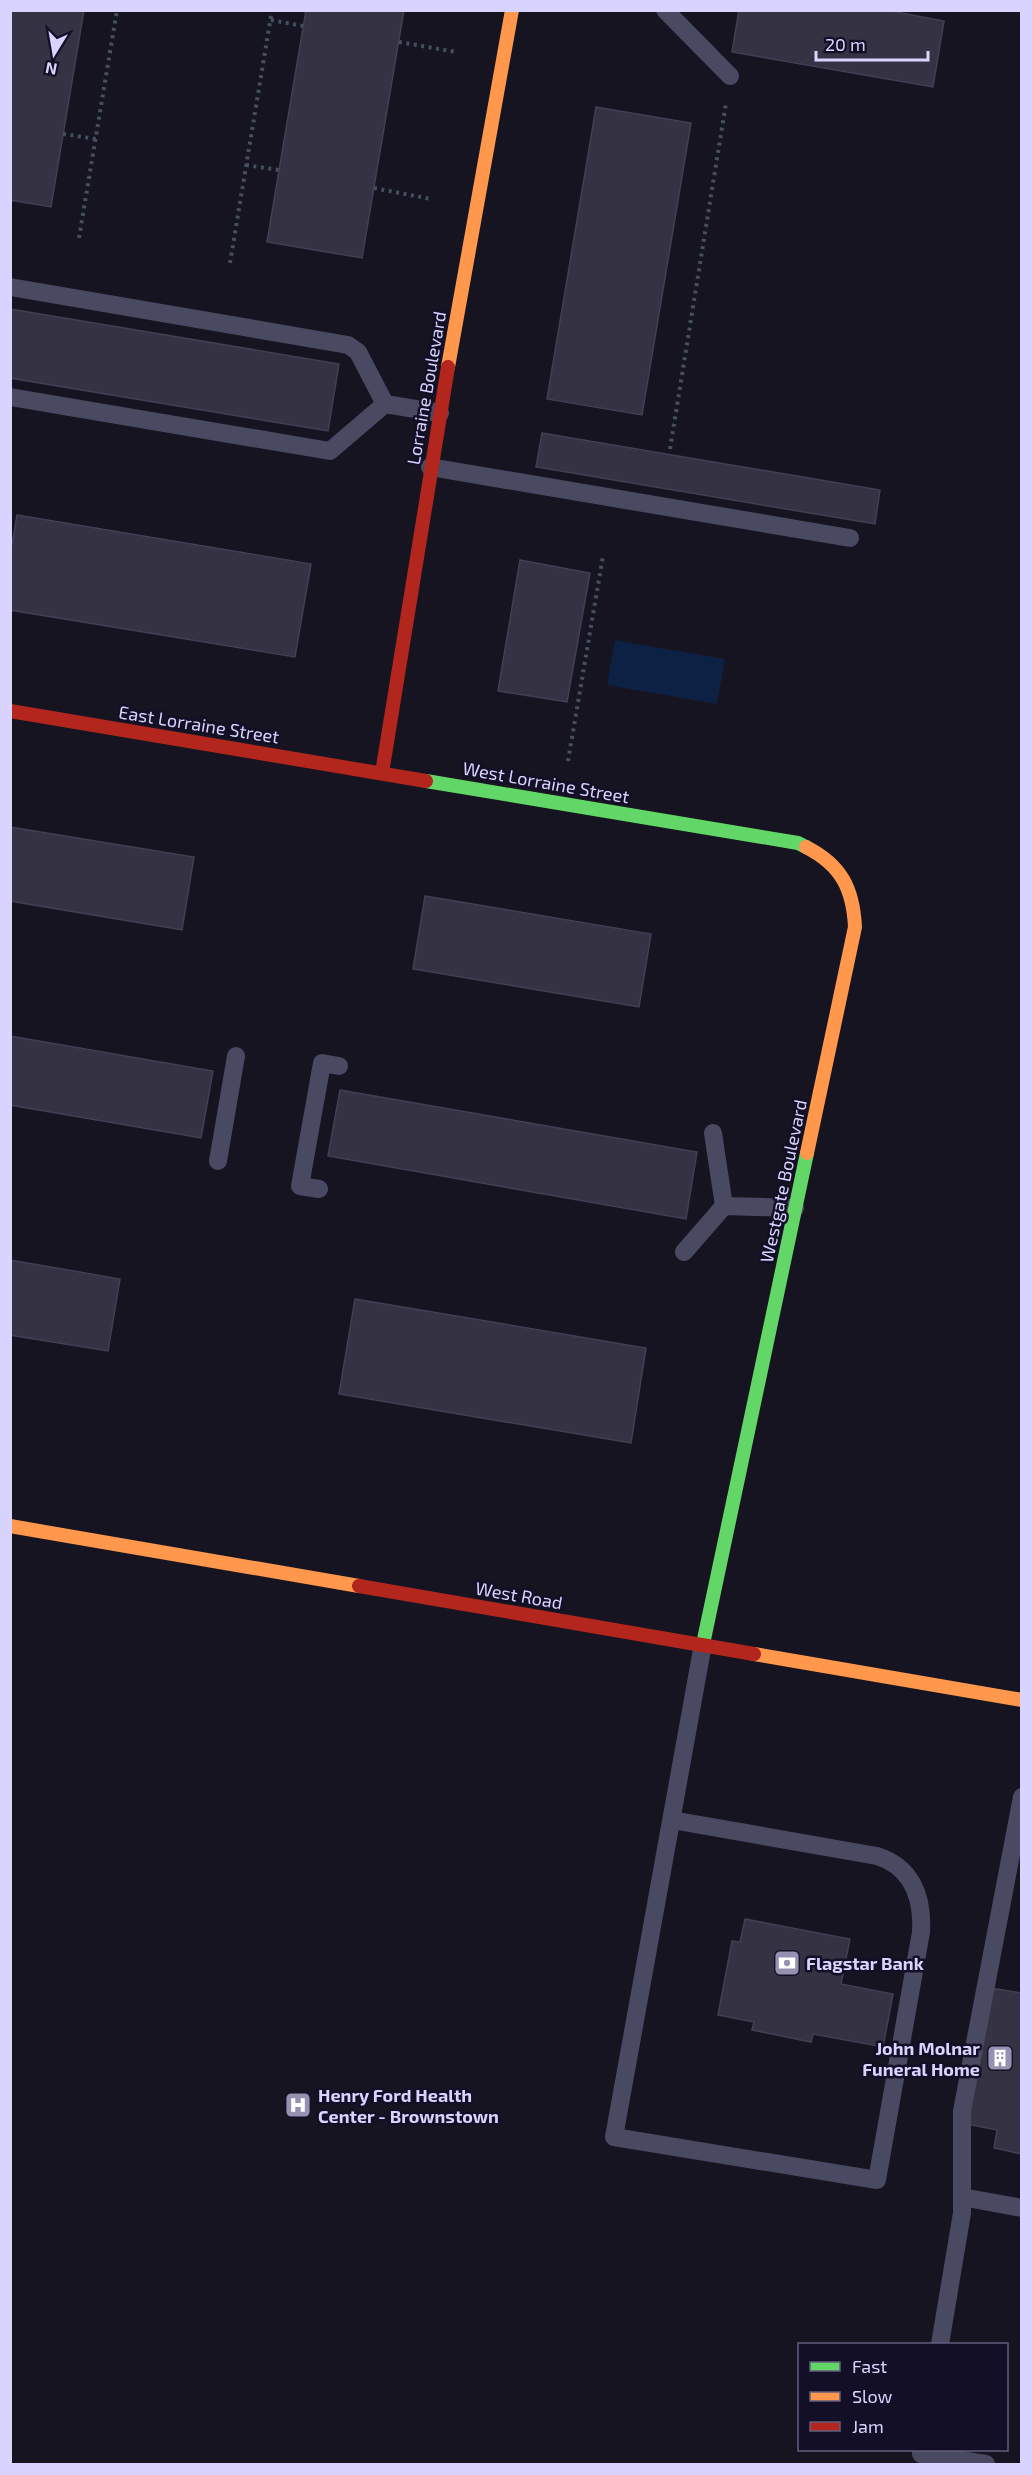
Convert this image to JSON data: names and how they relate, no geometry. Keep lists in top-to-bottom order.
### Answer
{
  "streets": {
    "street": [
      "Lorraine Boulevard",
      "East Lorraine Street",
      "West Lorraine Street",
      "Westgate Boulevard",
      "West Road"
    ]
  },
  "crossings": [
    ["Lorraine Boulevard", "East Lorraine Street"],
    ["Lorraine Boulevard", "West Lorraine Street"],
    ["East Lorraine Street", "West Lorraine Street"],
    ["West Lorraine Street", "Westgate Boulevard"],
    ["Westgate Boulevard", "West Road"]
  ],
  "places": {
    "bank": ["Flagstar Bank"],
    "building": ["John Molnar Funeral Home"],
    "hospital": ["Henry Ford Health Center - Brownstown"]
  },
  "legend": ["Fast", "Slow", "Jam"],
  "scale_bar": "20 m",
  "north": "bottom"
}
